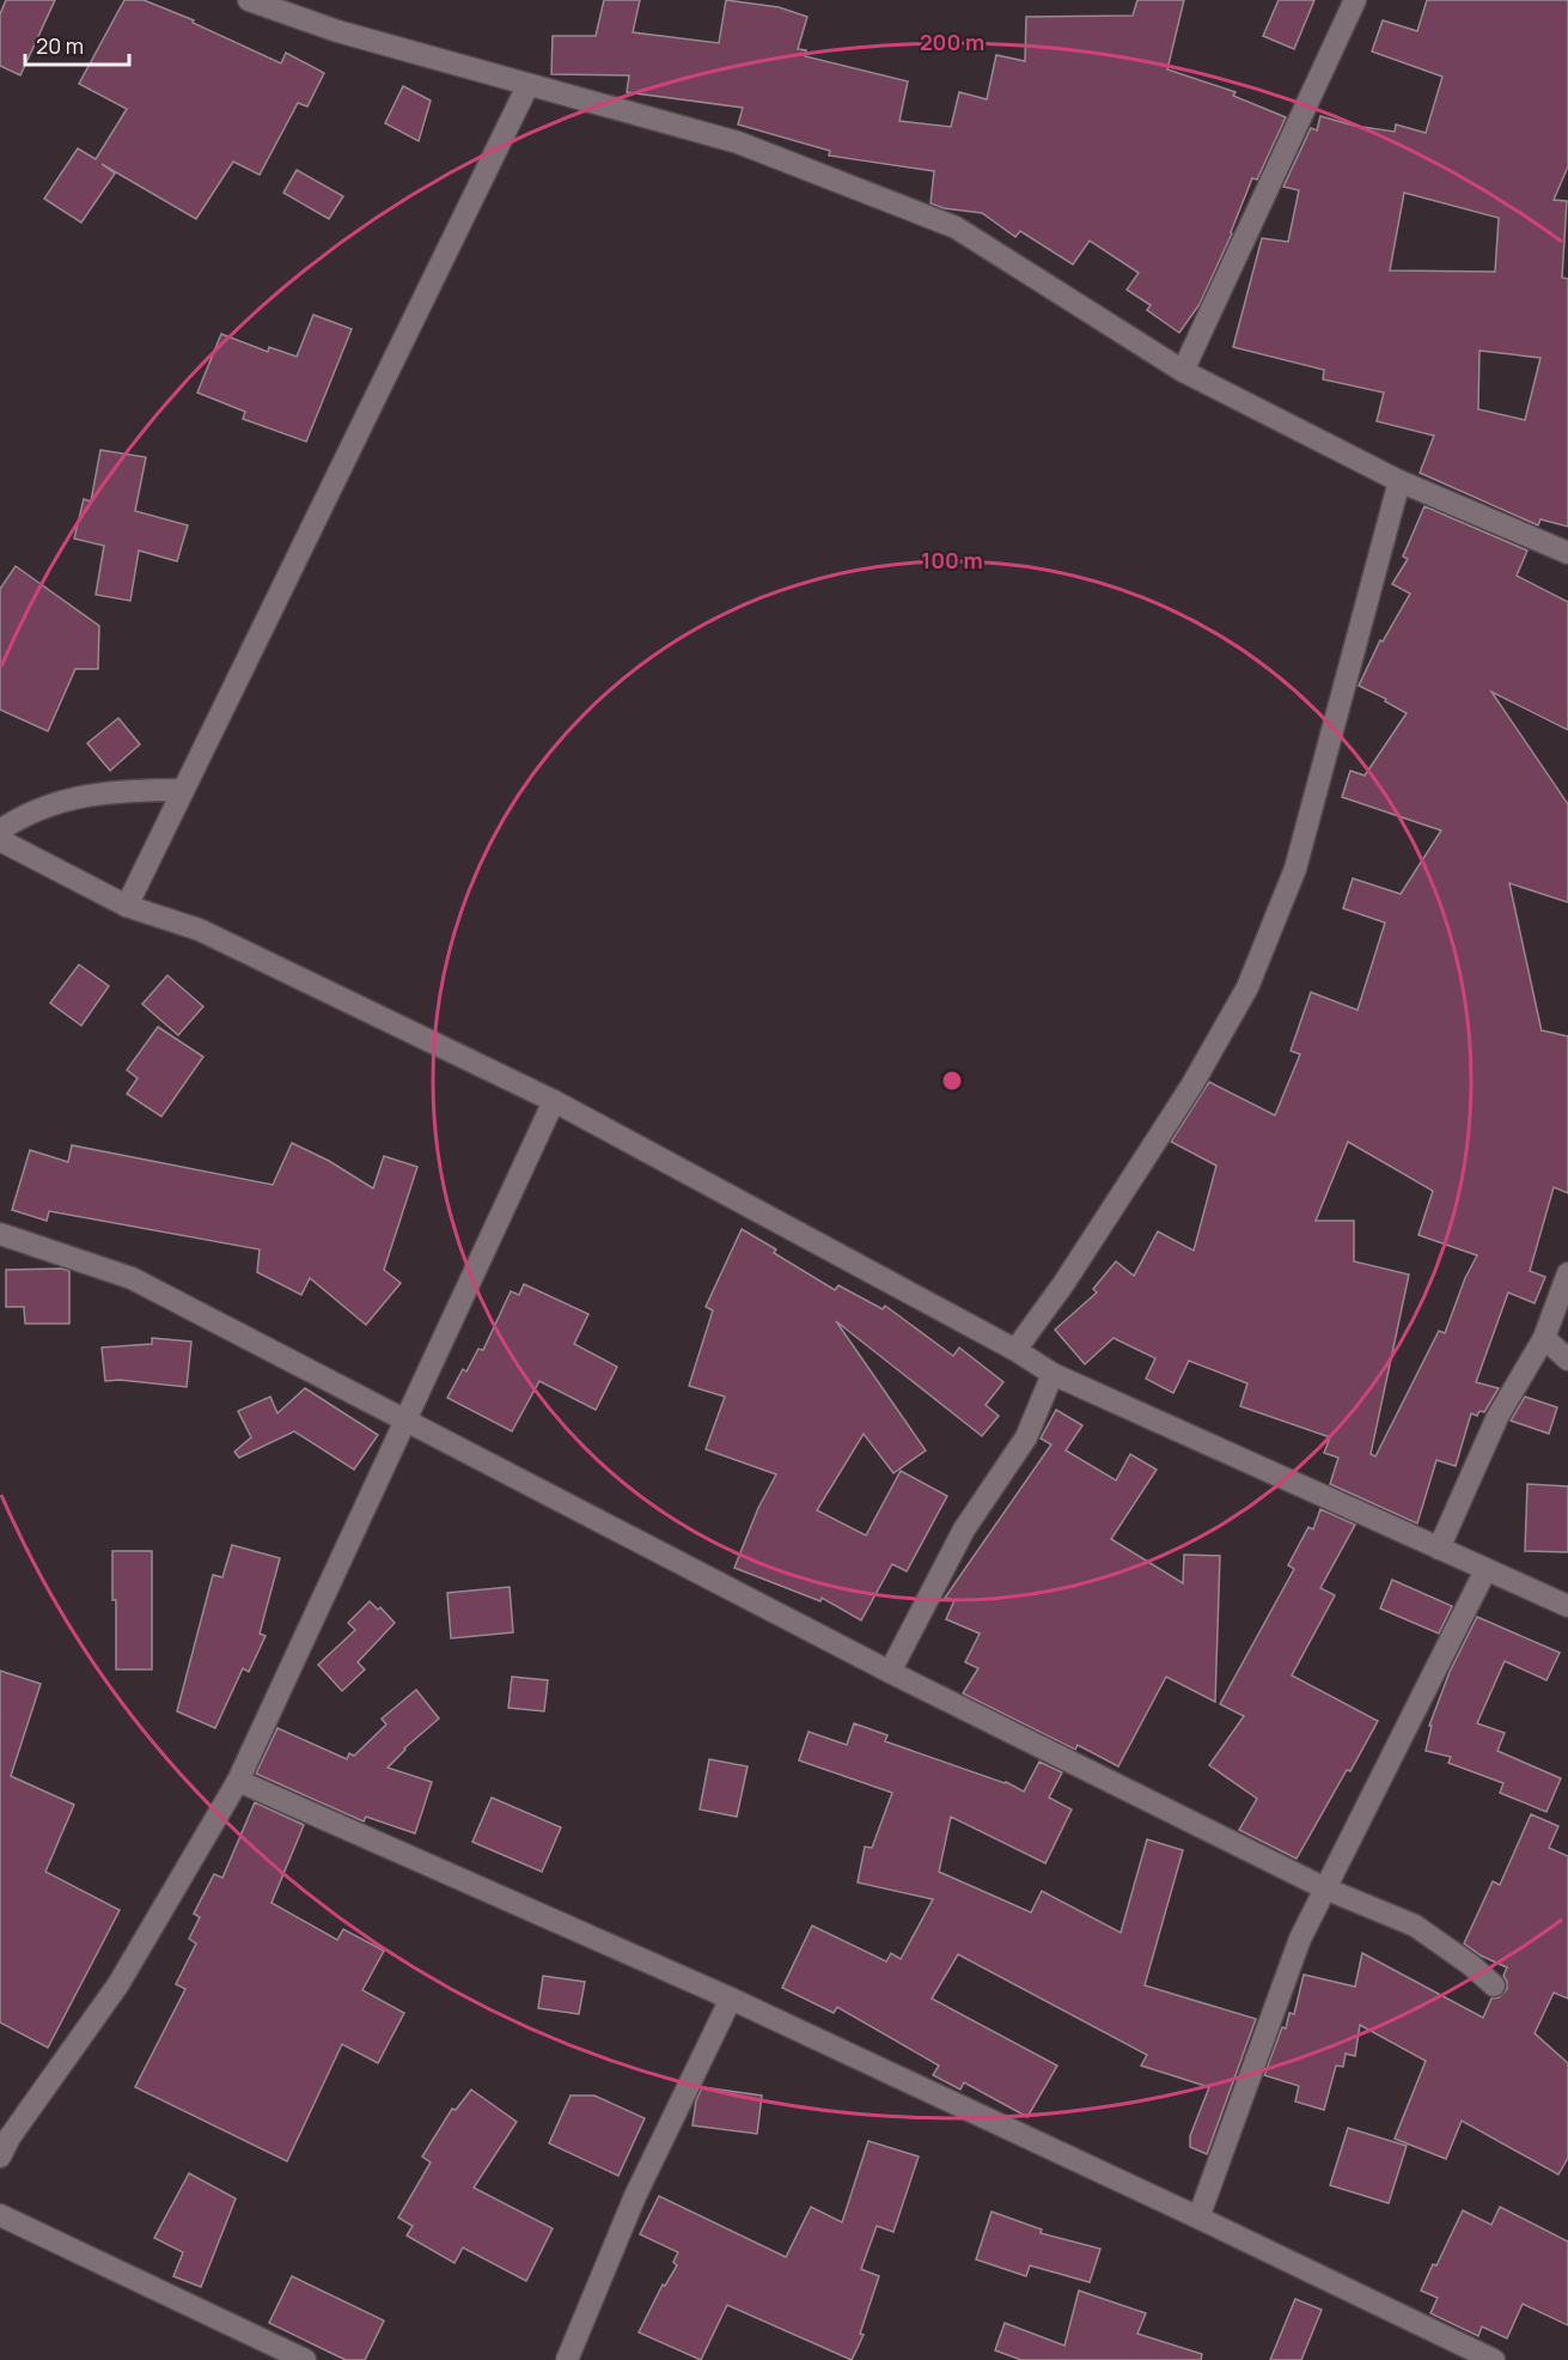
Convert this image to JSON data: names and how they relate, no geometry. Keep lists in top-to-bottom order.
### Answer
{
  "scale_bar": "20 m",
  "rings": ["200 m", "100 m"]
}
